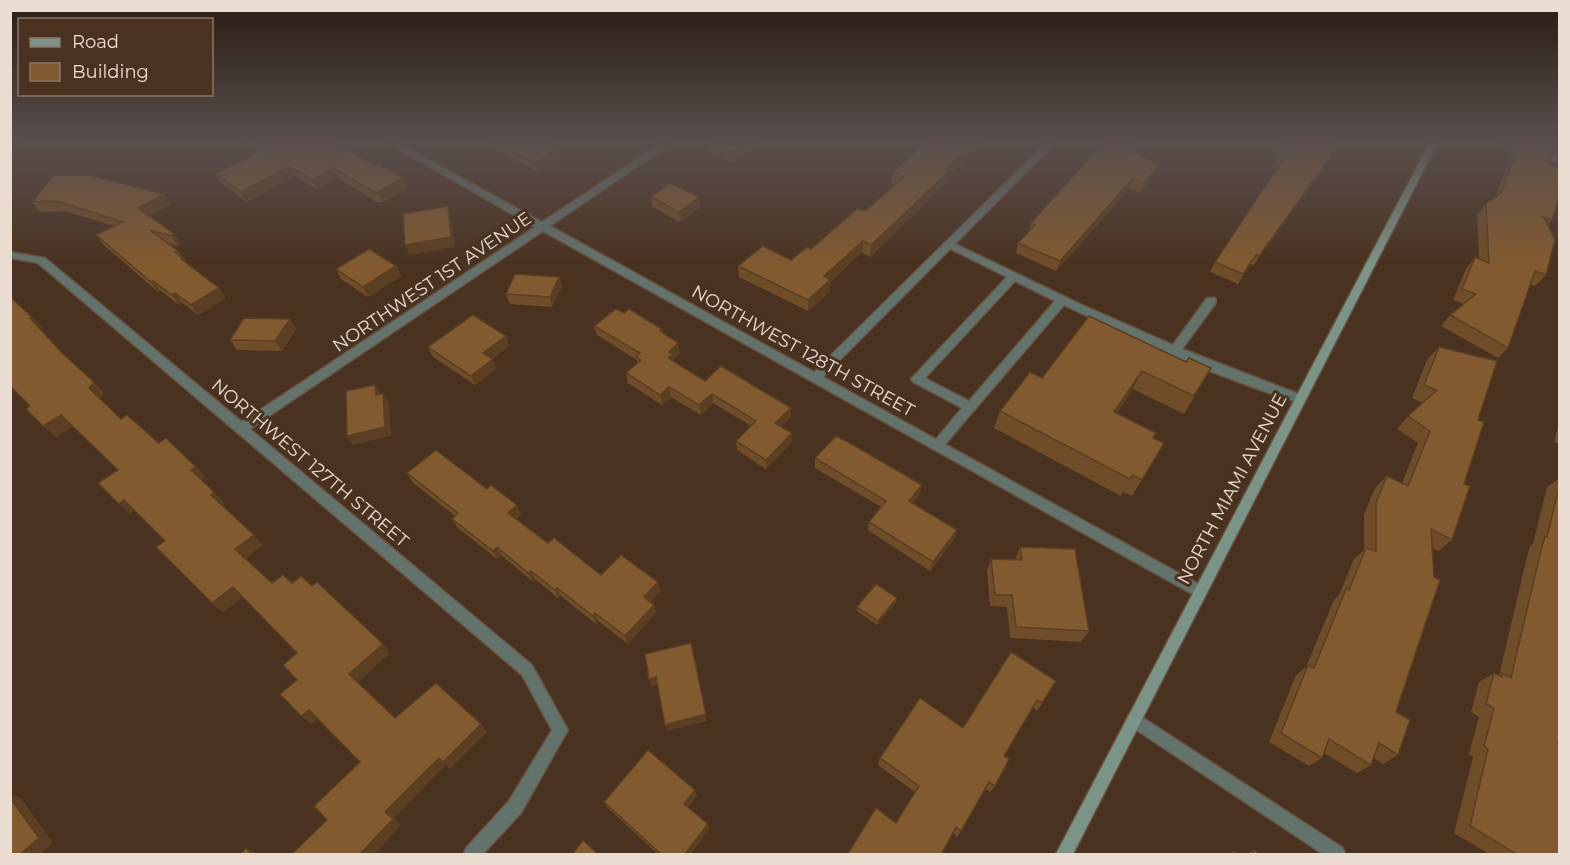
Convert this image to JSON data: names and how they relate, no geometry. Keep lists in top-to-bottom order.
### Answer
{
  "streets": {
    "street": [
      "NORTHWEST 1ST AVENUE",
      "NORTHWEST 128TH STREET",
      "NORTHWEST 127TH STREET",
      "NORTH MIAMI AVENUE"
    ]
  },
  "crossings": [
    ["NORTHWEST 1ST AVENUE", "NORTHWEST 128TH STREET"],
    ["NORTHWEST 1ST AVENUE", "NORTHWEST 127TH STREET"],
    ["NORTHWEST 128TH STREET", "NORTH MIAMI AVENUE"]
  ],
  "legend": ["Road", "Building"]
}
